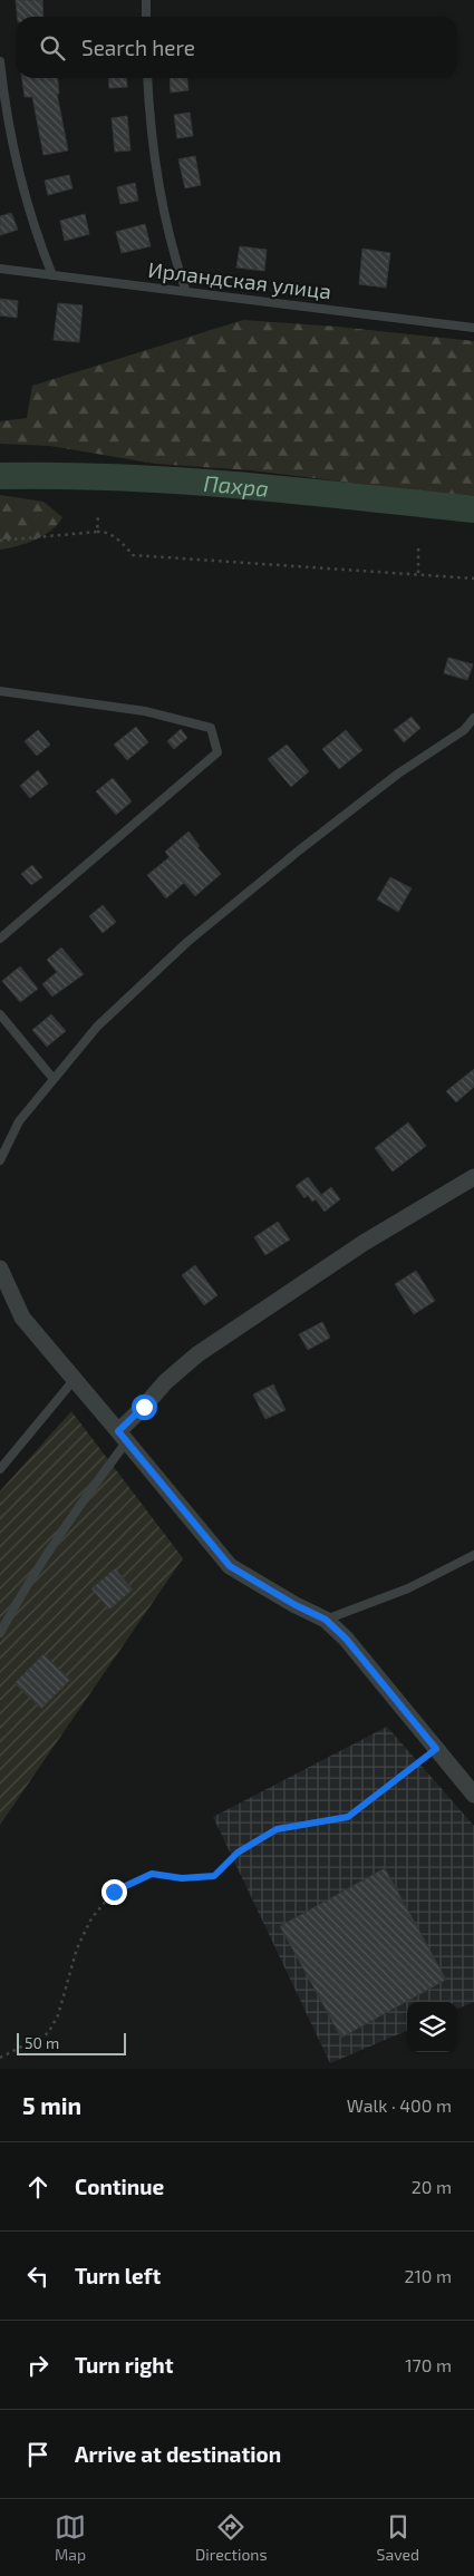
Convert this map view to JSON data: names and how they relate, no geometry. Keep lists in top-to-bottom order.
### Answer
{
  "streets": {
    "lane": ["Ирландская улица"]
  },
  "water": ["Пахра"],
  "scale_bar": "50 m",
  "page": {
    "search": "Search here",
    "scale": "50 m",
    "heading": ["5 min", "Walk · 400 m"],
    "list": [
      ["Continue", "20 m"],
      ["Turn left", "210 m"],
      ["Turn right", "170 m"],
      "Arrive at destination"
    ],
    "nav": ["Map", "Directions", "Saved"]
  }
}
